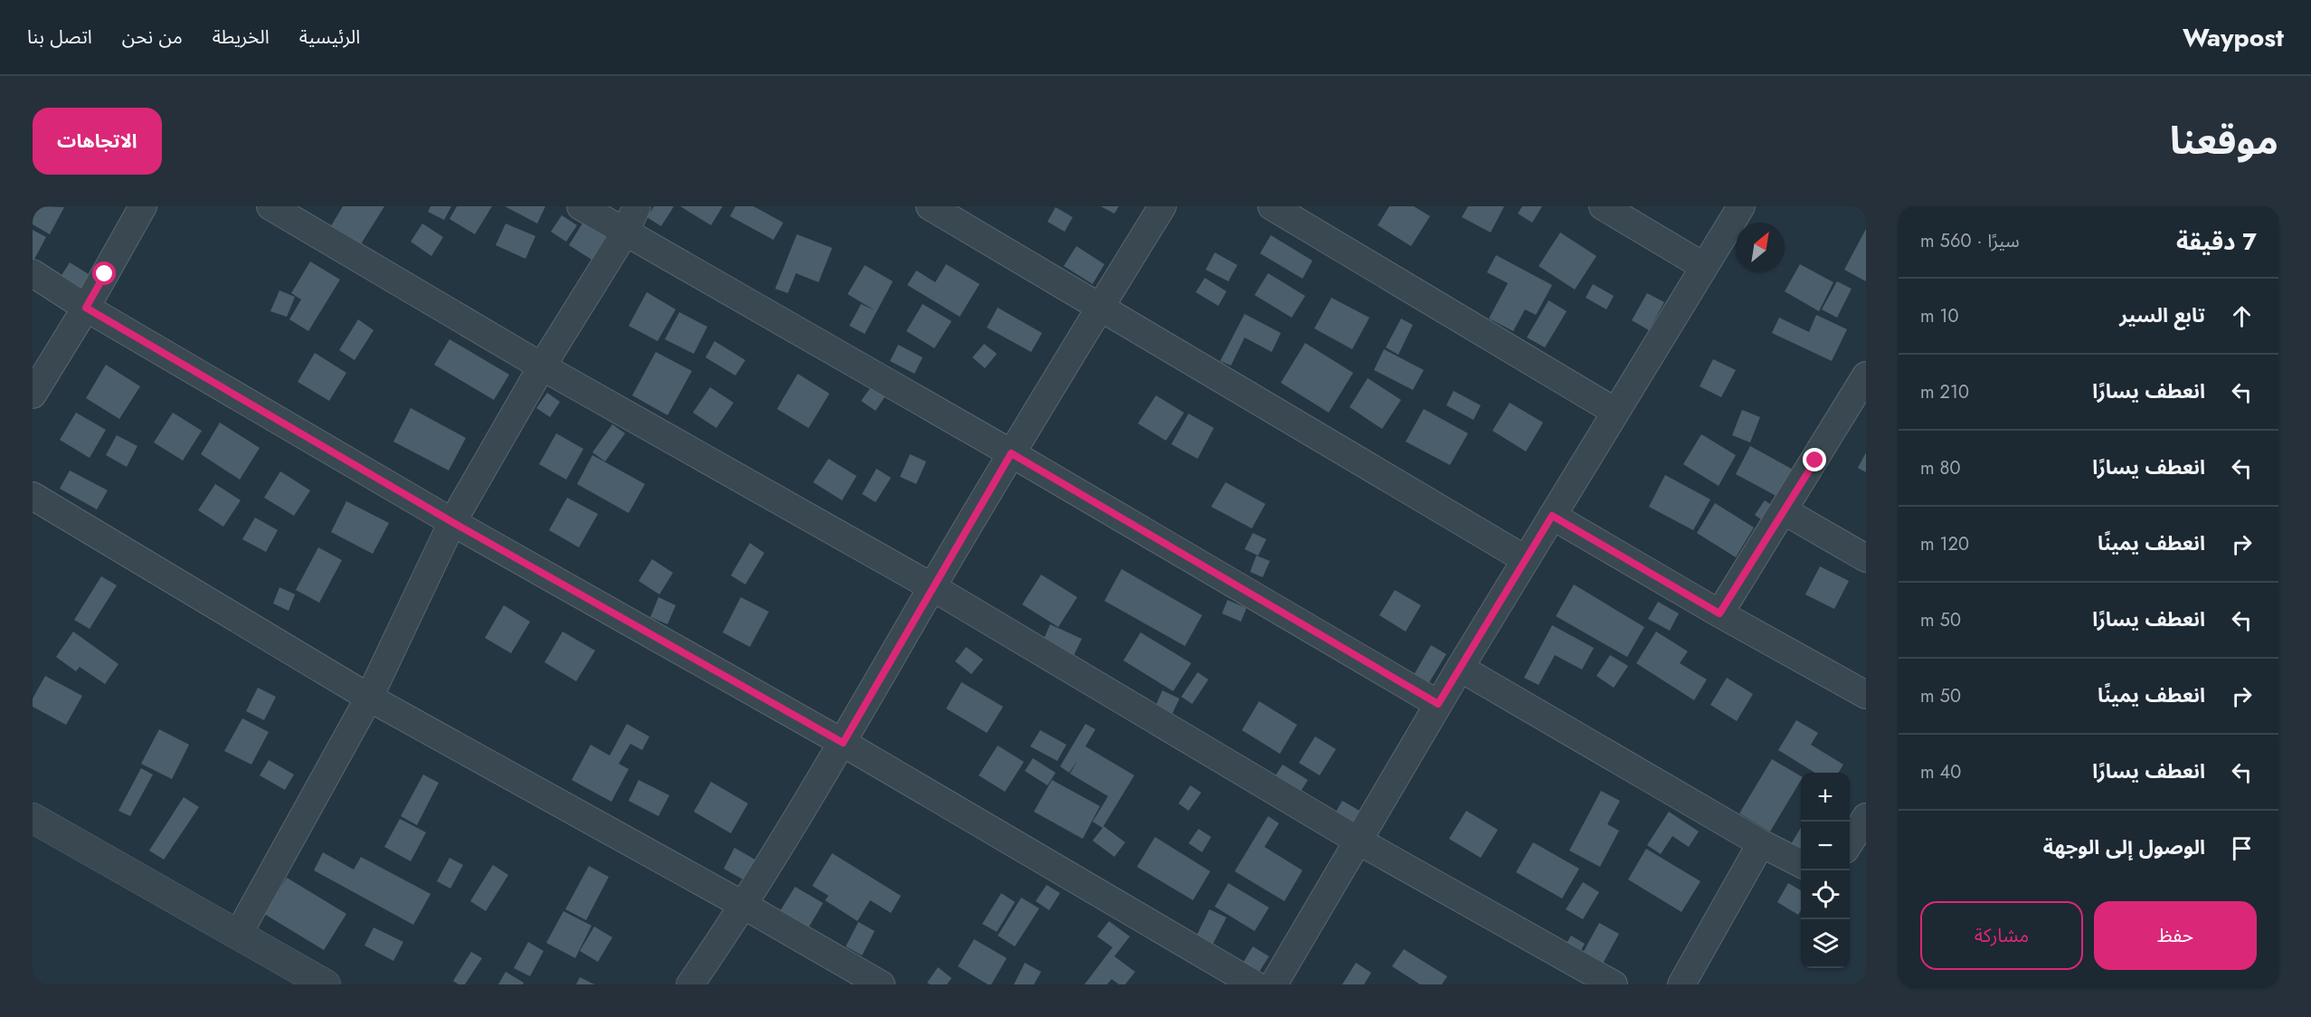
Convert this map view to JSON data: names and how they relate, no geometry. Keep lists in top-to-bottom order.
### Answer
{
  "north": "top right",
  "page": {
    "header": "Waypost",
    "nav": [
      "الرئيسية",
      "الخريطة",
      "من نحن",
      "اتصل بنا"
    ],
    "title": "موقعنا",
    "buttons": [
      "الاتجاهات",
      ["حفظ", "مشاركة"]
    ],
    "heading": ["7 دقيقة", "سيرًا · 560 m"],
    "list": [
      ["تابع السير", "10 m"],
      ["انعطف يسارًا", "210 m"],
      ["انعطف يسارًا", "80 m"],
      ["انعطف يمينًا", "120 m"],
      ["انعطف يسارًا", "50 m"],
      ["انعطف يمينًا", "50 m"],
      ["انعطف يسارًا", "40 m"],
      "الوصول إلى الوجهة"
    ],
    "map_buttons": ["+", "−"]
  }
}
